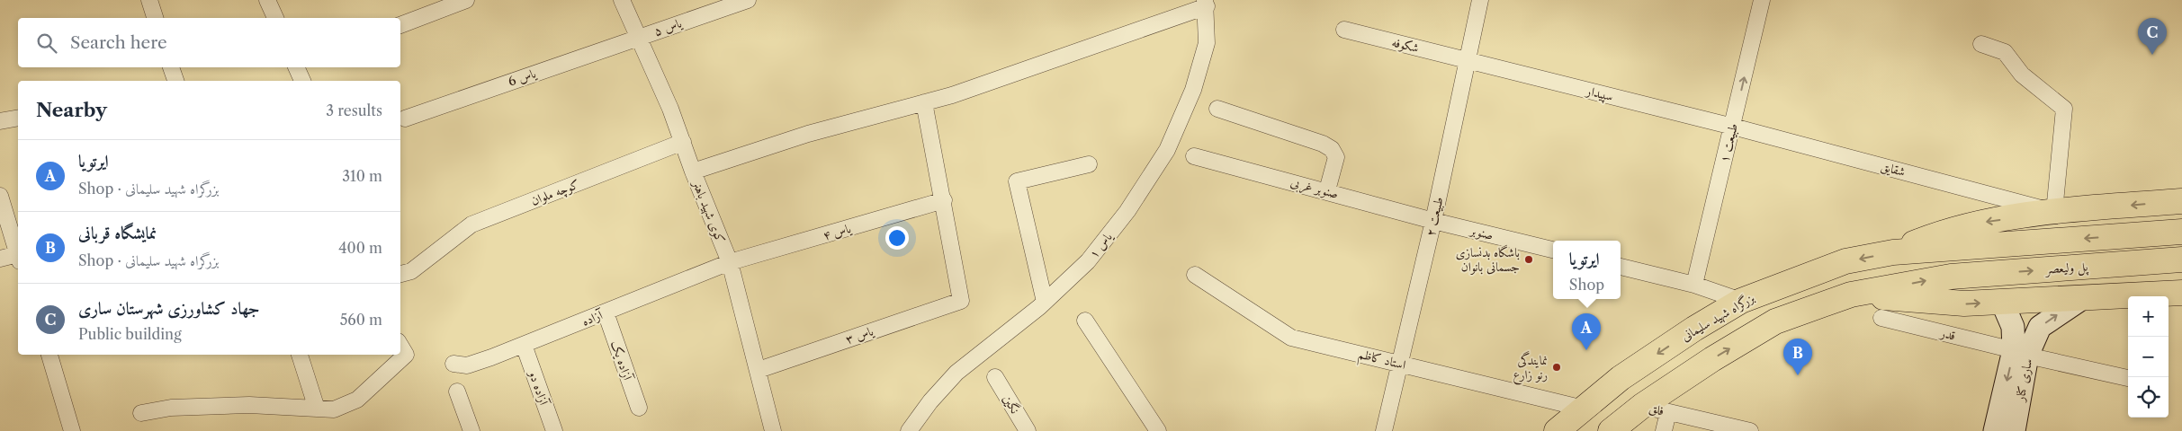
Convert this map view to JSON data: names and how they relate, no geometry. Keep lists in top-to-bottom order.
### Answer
{
  "streets": {
    "highway": ["پل ولیعصر", "بزرگراه شهید سلیمانی"],
    "main road": ["ساری کنار"],
    "street": [
      "یاس ۵",
      "شکوفه",
      "یاس 6",
      "سپیدار",
      "طبیعت ۱",
      "شقایق",
      "صنوبر غربی",
      "کوچه ملوان",
      "کوی شهید باهنر",
      "طبیعت ۲",
      "یاس ۴",
      "صنوبر",
      "یاس ۱",
      "آزاده",
      "قدر",
      "یاس ۳",
      "استاد کاظم",
      "آزاده یک",
      "آزاده دو",
      "نگین",
      "فلق"
    ]
  },
  "crossings": [
    ["یاس ۵", "یاس 6"],
    ["یاس ۵", "کوی شهید باهنر"],
    ["شکوفه", "سپیدار"],
    ["شکوفه", "طبیعت ۲"],
    ["یاس 6", "کوی شهید باهنر"],
    ["سپیدار", "طبیعت ۱"],
    ["سپیدار", "شقایق"],
    ["سپیدار", "طبیعت ۲"],
    ["طبیعت ۱", "شقایق"],
    ["صنوبر غربی", "طبیعت ۲"],
    ["صنوبر غربی", "صنوبر"],
    ["کوچه ملوان", "کوی شهید باهنر"],
    ["کوی شهید باهنر", "یاس ۴"],
    ["کوی شهید باهنر", "آزاده"],
    ["کوی شهید باهنر", "یاس ۳"],
    ["طبیعت ۲", "صنوبر"],
    ["طبیعت ۲", "استاد کاظم"],
    ["یاس ۴", "آزاده"],
    ["یاس ۴", "یاس ۳"],
    ["بزرگراه شهید سلیمانی", "استاد کاظم"],
    ["آزاده", "آزاده یک"],
    ["آزاده", "آزاده دو"],
    ["قدر", "ساری کنار"]
  ],
  "one_way": ["طبیعت ۱"],
  "places": ["باشگاه بدنسازی جسمانی بانوان", "نمایندگی رنو زارع"],
  "page": {
    "pins": ["C", "A", "B"],
    "search": "Search here",
    "heading": ["Nearby", "3 results"],
    "list": [
      {
        "mark": "A",
        "name": "ایرتویا",
        "note": "Shop · بزرگراه شهید سلیمانی",
        "value": "310 m"
      },
      {
        "mark": "B",
        "name": "نمایشگاه قربانی",
        "note": "Shop · بزرگراه شهید سلیمانی",
        "value": "400 m"
      },
      {
        "mark": "C",
        "name": "جهاد کشاورزی شهرستان ساری",
        "note": "Public building",
        "value": "560 m"
      }
    ],
    "popup": ["ایرتویا", "Shop"],
    "map_buttons": ["+", "−"]
  }
}
